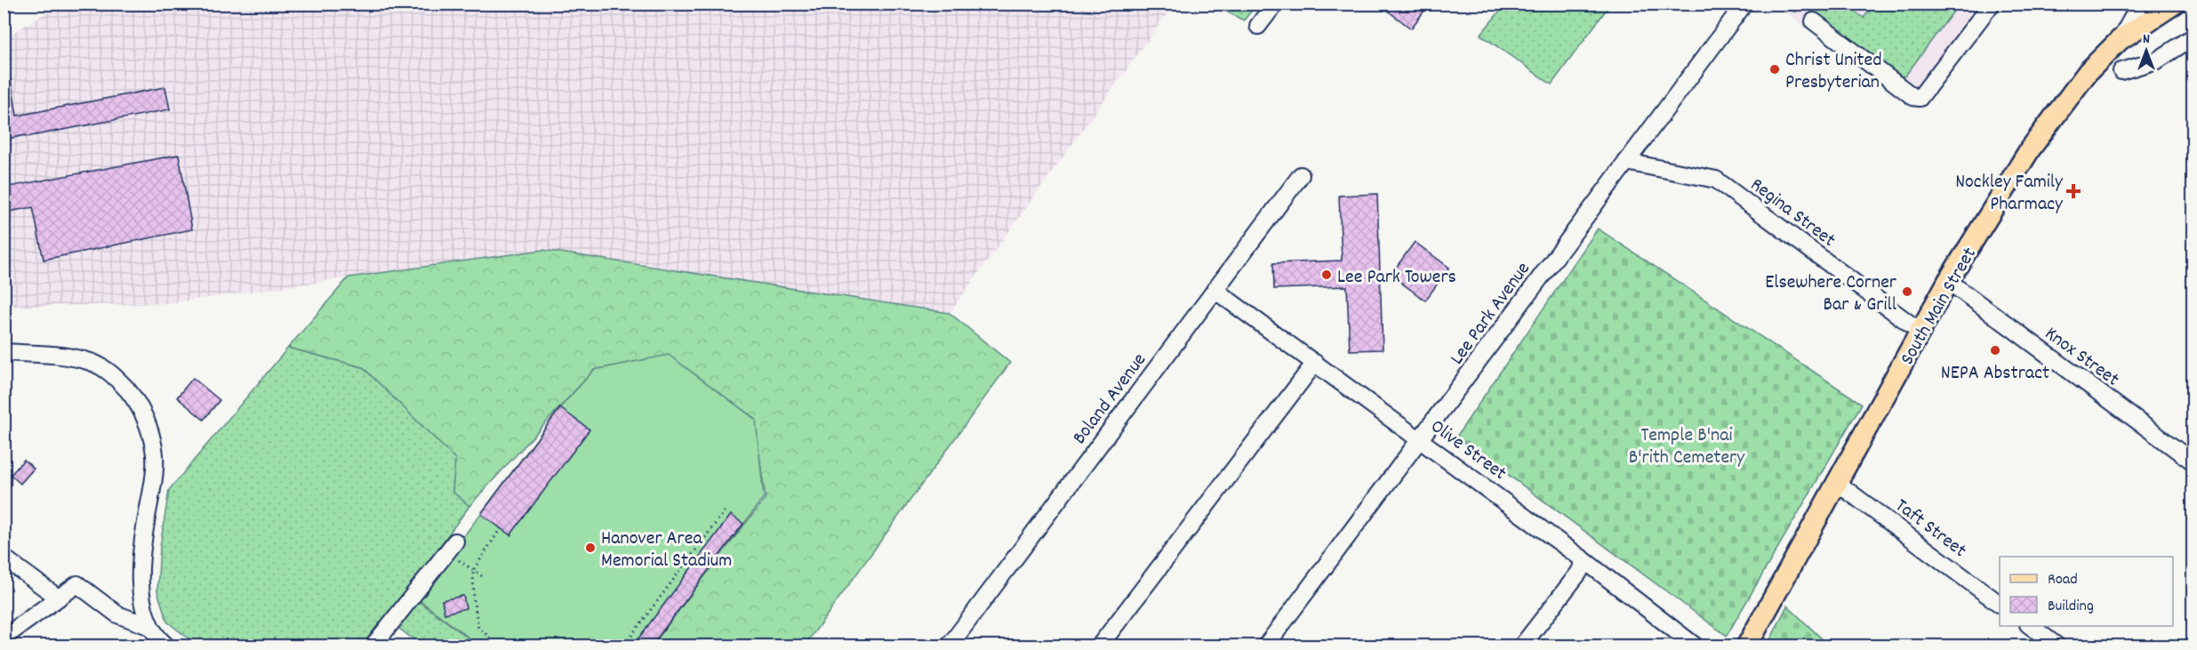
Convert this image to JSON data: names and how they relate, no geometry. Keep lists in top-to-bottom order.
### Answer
{
  "streets": {
    "main road": ["South Main Street"],
    "street": [
      "Regina Street",
      "Lee Park Avenue",
      "Knox Street",
      "Boland Avenue",
      "Olive Street",
      "Taft Street"
    ]
  },
  "crossings": [
    ["Regina Street", "South Main Street"],
    ["Regina Street", "Lee Park Avenue"],
    ["South Main Street", "Knox Street"],
    ["South Main Street", "Taft Street"],
    ["Lee Park Avenue", "Olive Street"],
    ["Boland Avenue", "Olive Street"]
  ],
  "parks": ["Temple B'nai B'rith Cemetery"],
  "places": {
    "other": [
      "Christ United Presbyterian",
      "Lee Park Towers",
      "Elsewhere Corner Bar & Grill",
      "NEPA Abstract",
      "Hanover Area Memorial Stadium"
    ],
    "health": ["Nockley Family Pharmacy"]
  },
  "legend": ["Road", "Building"],
  "north": "top"
}
